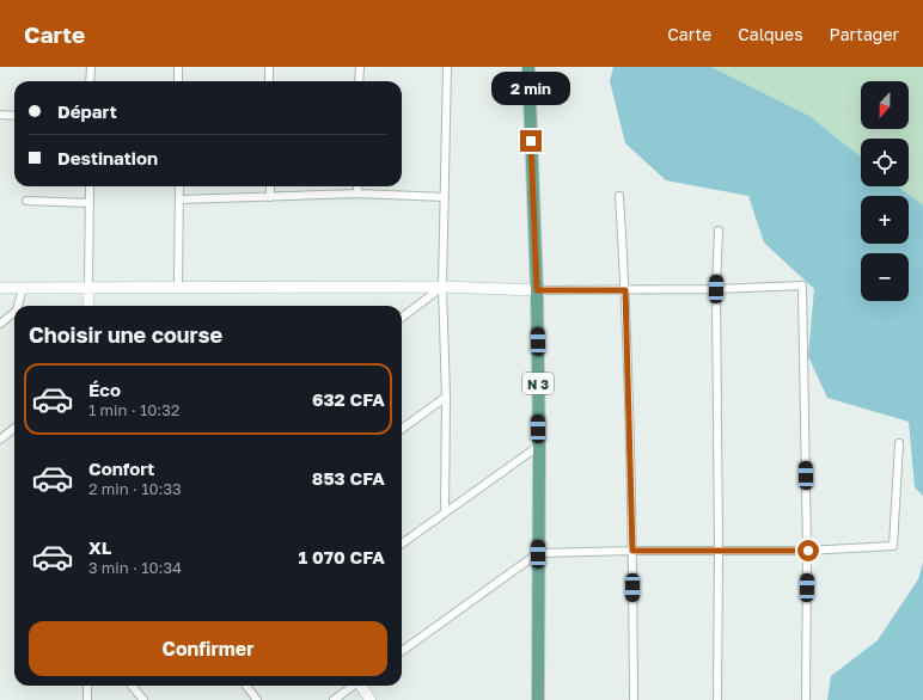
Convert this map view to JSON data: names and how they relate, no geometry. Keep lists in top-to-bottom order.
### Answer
{
  "streets": {
    "main road": ["N 3"]
  },
  "north": "bottom",
  "page": {
    "header": "Carte",
    "nav": ["Carte", "Calques", "Partager"],
    "bubble": "2 min",
    "map_buttons": ["+", "−"],
    "banner": ["Départ", "Destination"],
    "heading": "Choisir une course",
    "list": [
      {
        "name": "Éco",
        "note": "1 min · 10:32",
        "value": "632 CFA"
      },
      {
        "name": "Confort",
        "note": "2 min · 10:33",
        "value": "853 CFA"
      },
      {
        "name": "XL",
        "note": "3 min · 10:34",
        "value": "1 070 CFA"
      }
    ],
    "buttons": "Confirmer"
  }
}
